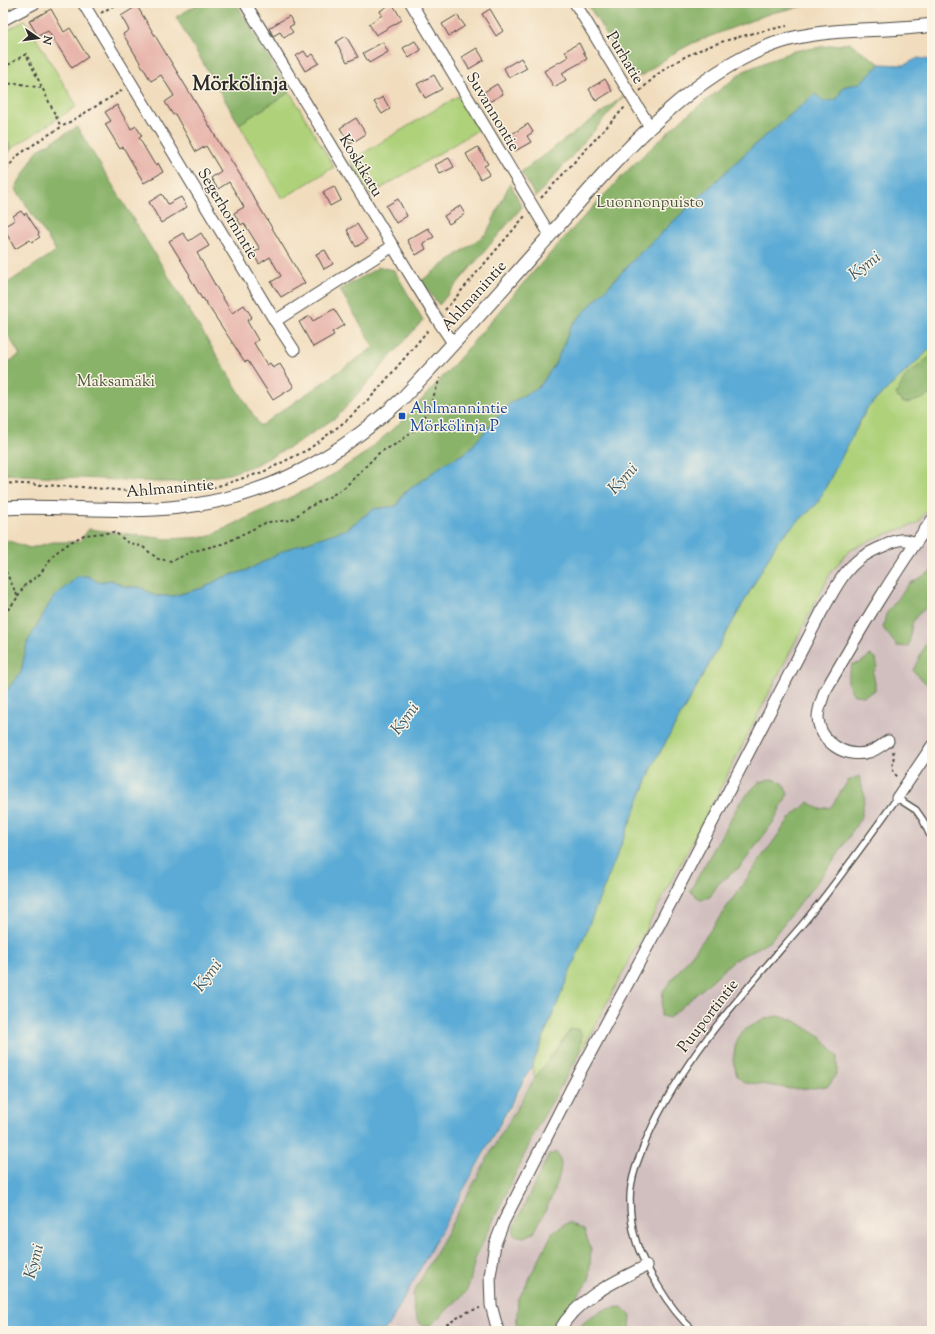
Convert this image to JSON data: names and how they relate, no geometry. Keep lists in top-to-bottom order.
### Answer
{
  "streets": {
    "street": [
      "Purhatie",
      "Suvannontie",
      "Koskikatu",
      "Segerhornintie",
      "Ahlmanintie",
      "Puuportintie"
    ]
  },
  "crossings": [
    ["Purhatie", "Ahlmanintie"],
    ["Suvannontie", "Ahlmanintie"],
    ["Koskikatu", "Ahlmanintie"]
  ],
  "districts": ["Mörkölinja"],
  "water": ["Kymi"],
  "parks": ["Luonnonpuisto", "Maksamäki"],
  "places": {
    "transit": ["Ahlmannintie Mörkölinja P"]
  },
  "north": "right"
}
